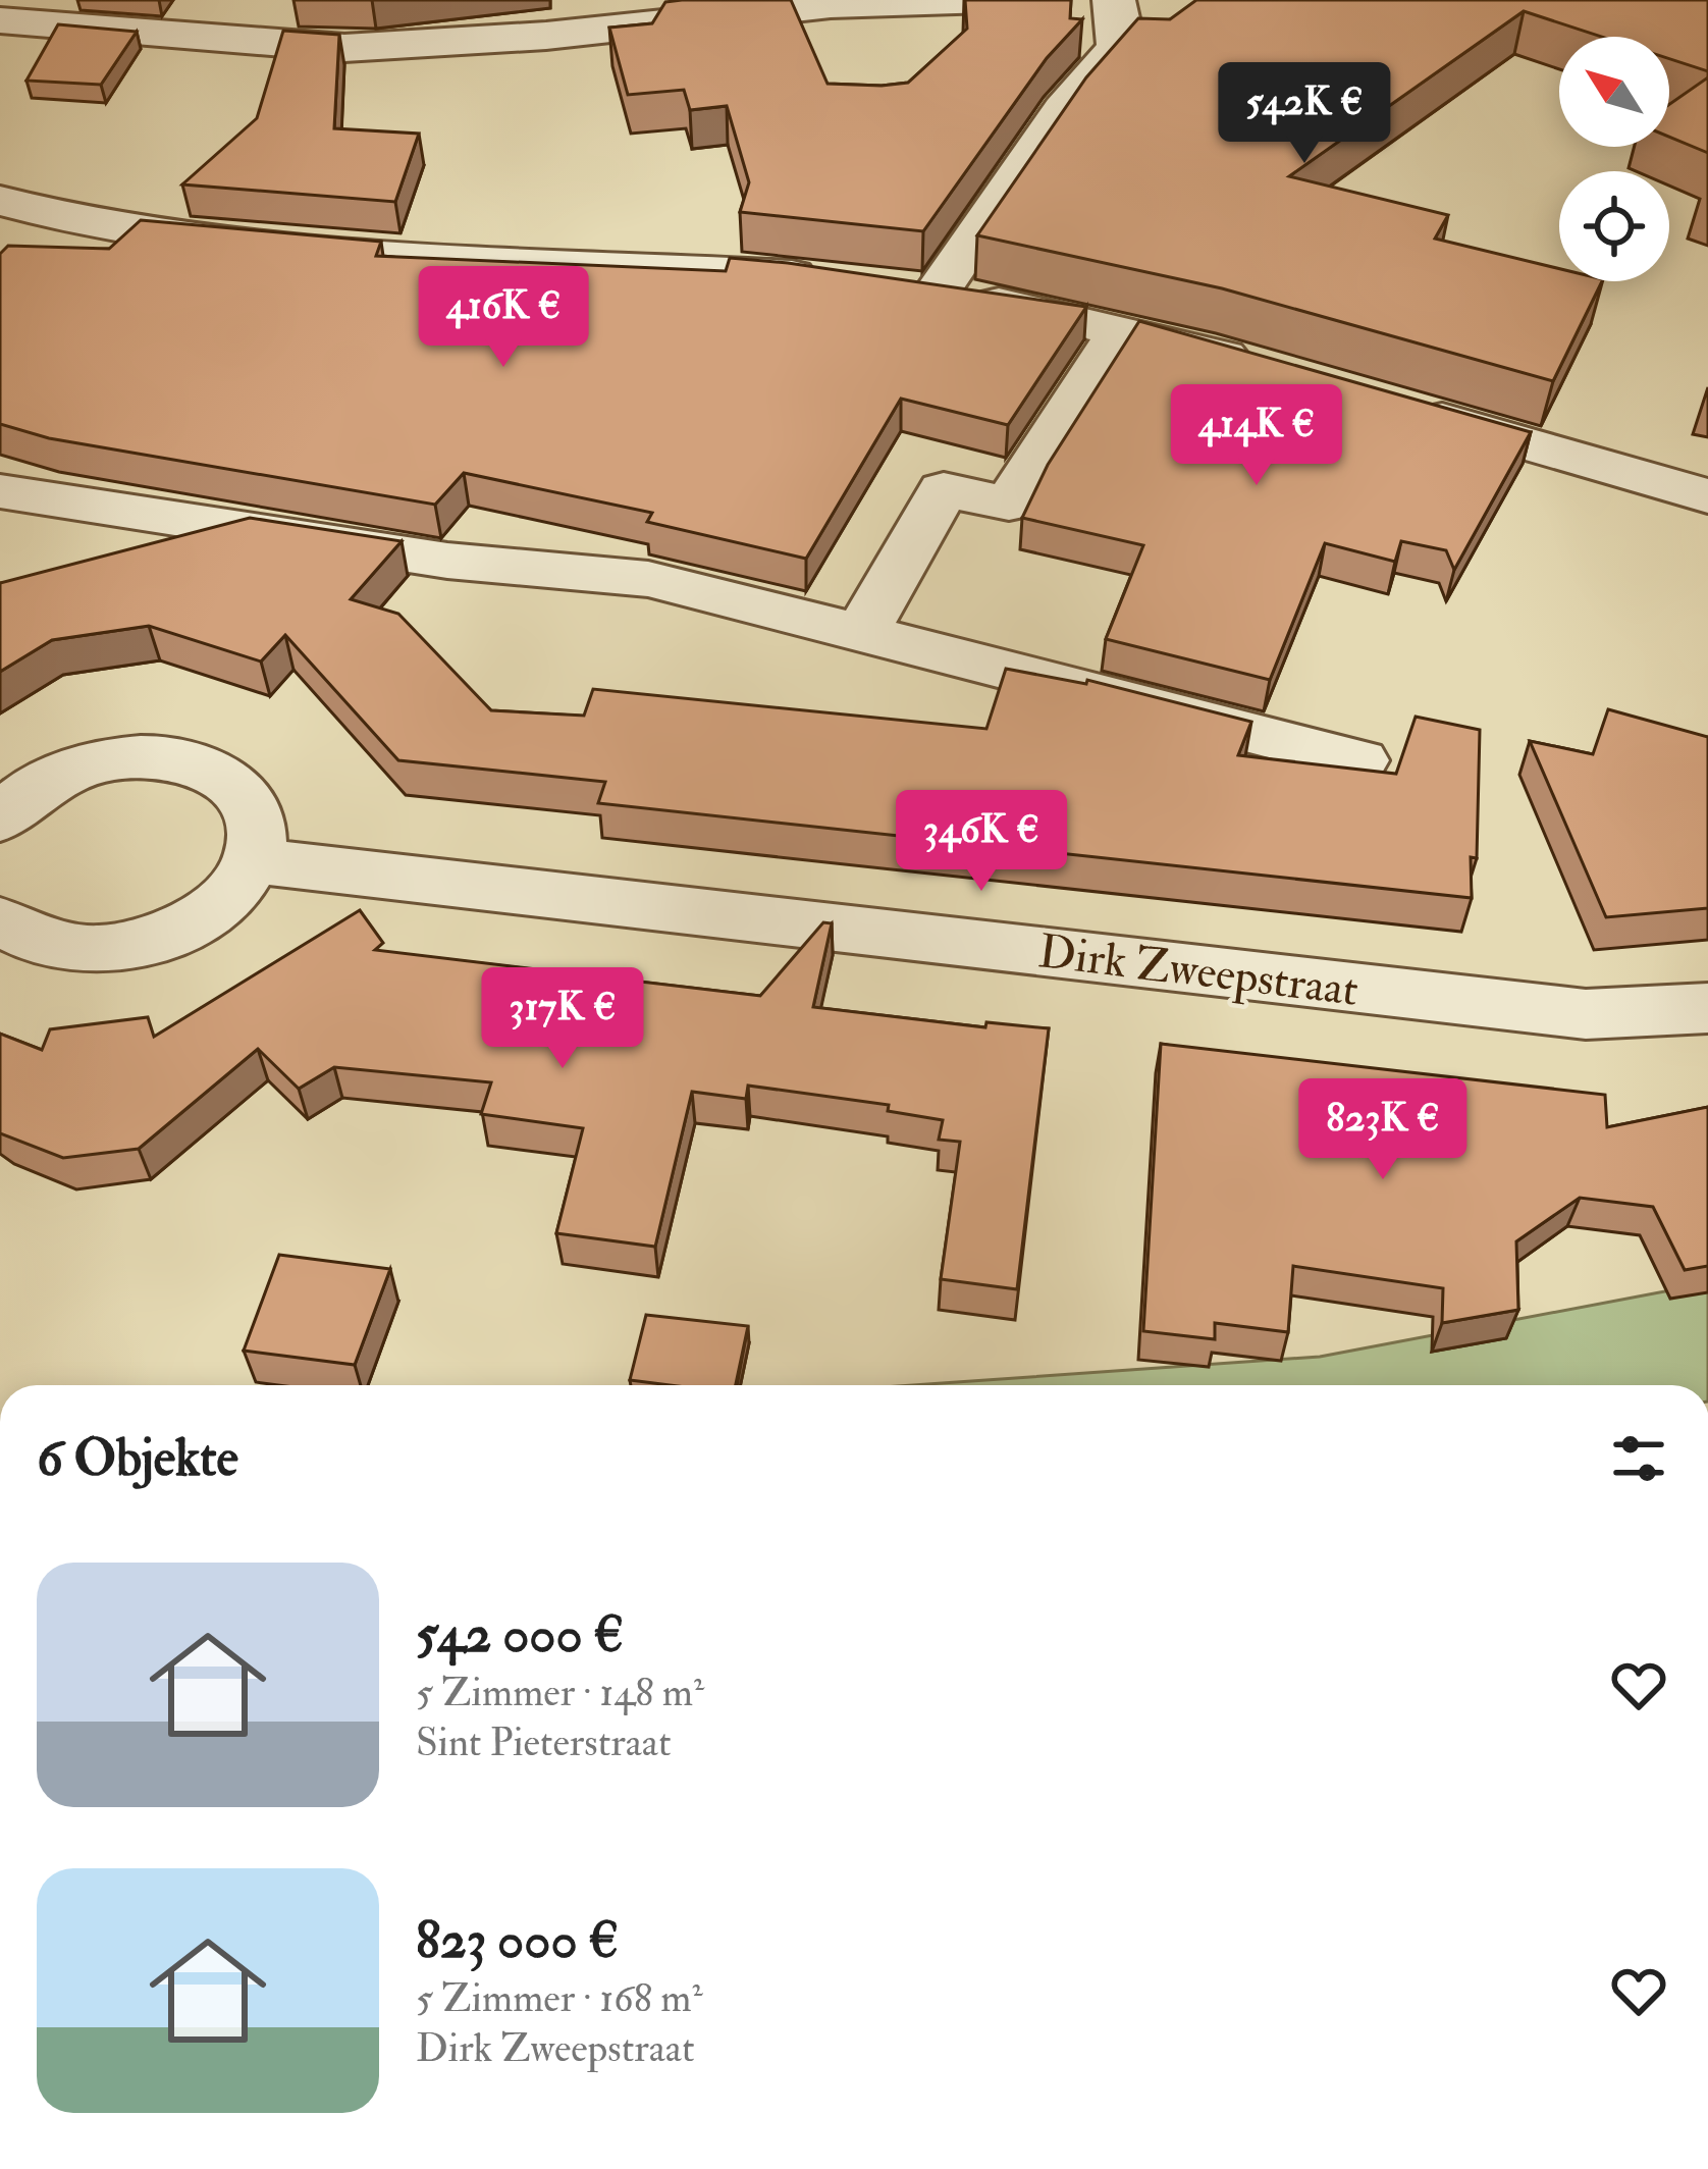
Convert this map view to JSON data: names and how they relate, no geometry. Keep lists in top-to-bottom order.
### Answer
{
  "streets": {
    "street": ["Dirk Zweepstraat"]
  },
  "north": "top left",
  "page": {
    "price": [
      "542K €",
      "416K €",
      "414K €",
      "346K €",
      "317K €",
      "823K €"
    ],
    "heading": "6 Objekte",
    "list": [
      {
        "name": "542 000 €",
        "note": "5 Zimmer · 148 m² · Sint Pieterstraat"
      },
      {
        "name": "823 000 €",
        "note": "5 Zimmer · 168 m² · Dirk Zweepstraat"
      }
    ]
  }
}
